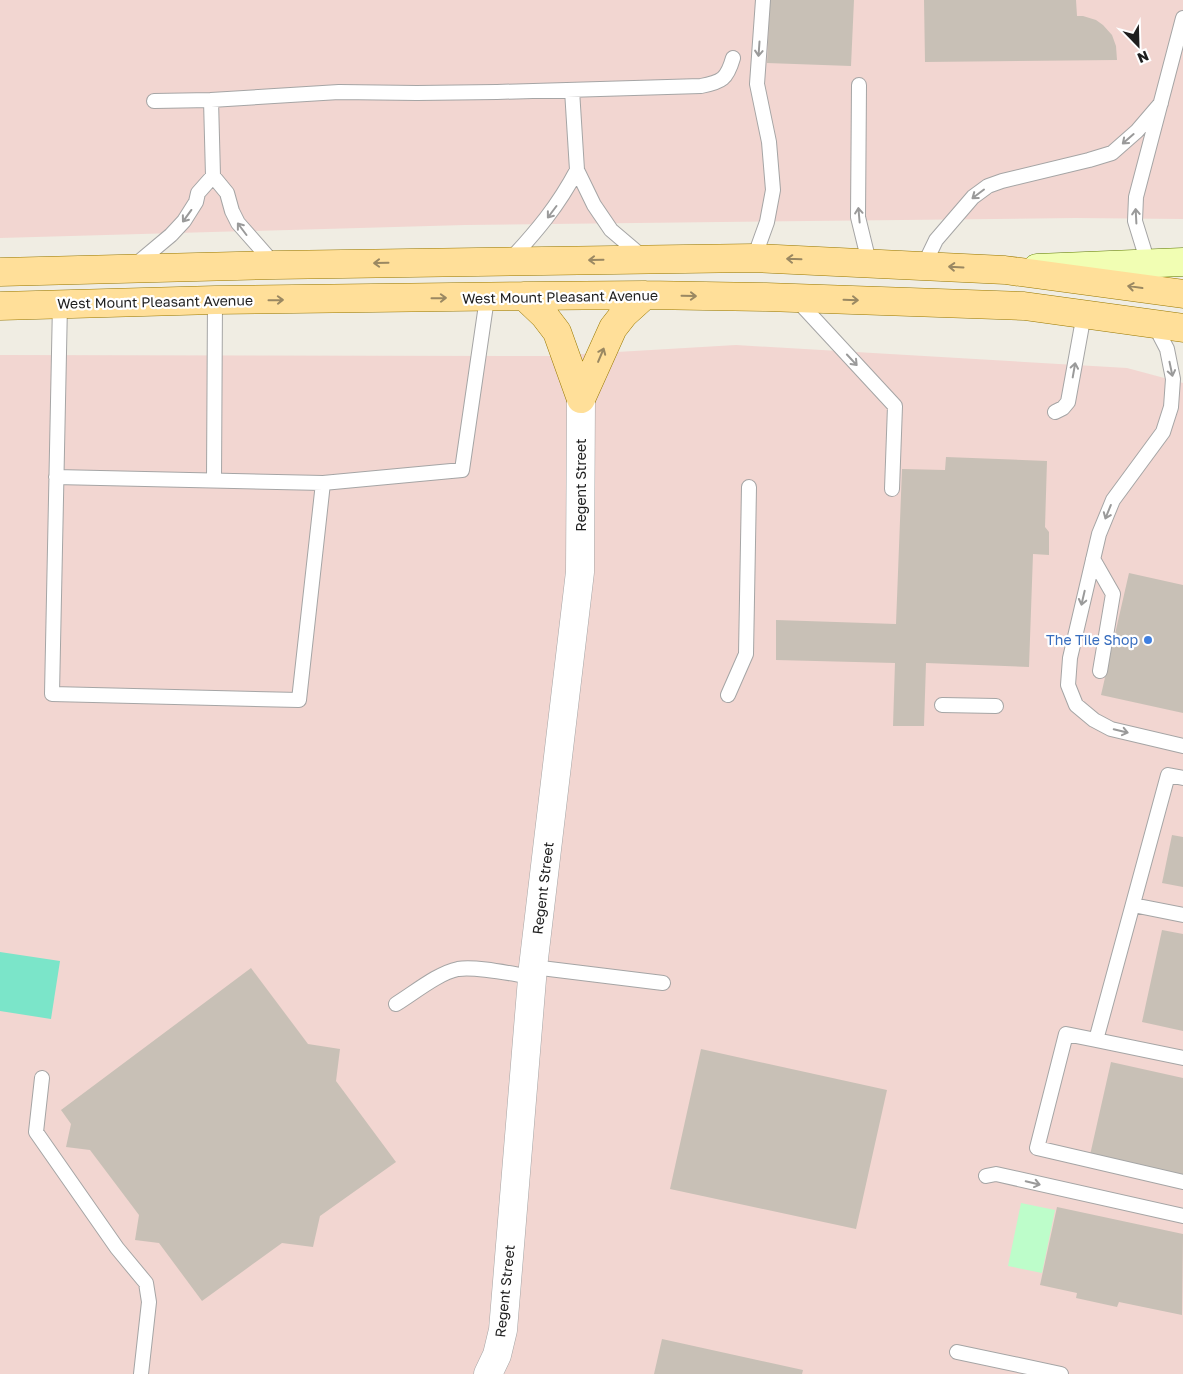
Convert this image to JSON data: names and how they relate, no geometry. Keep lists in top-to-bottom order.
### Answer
{
  "streets": {
    "main road": ["West Mount Pleasant Avenue"],
    "street": ["Regent Street"]
  },
  "places": ["The Tile Shop"],
  "north": "bottom right"
}
